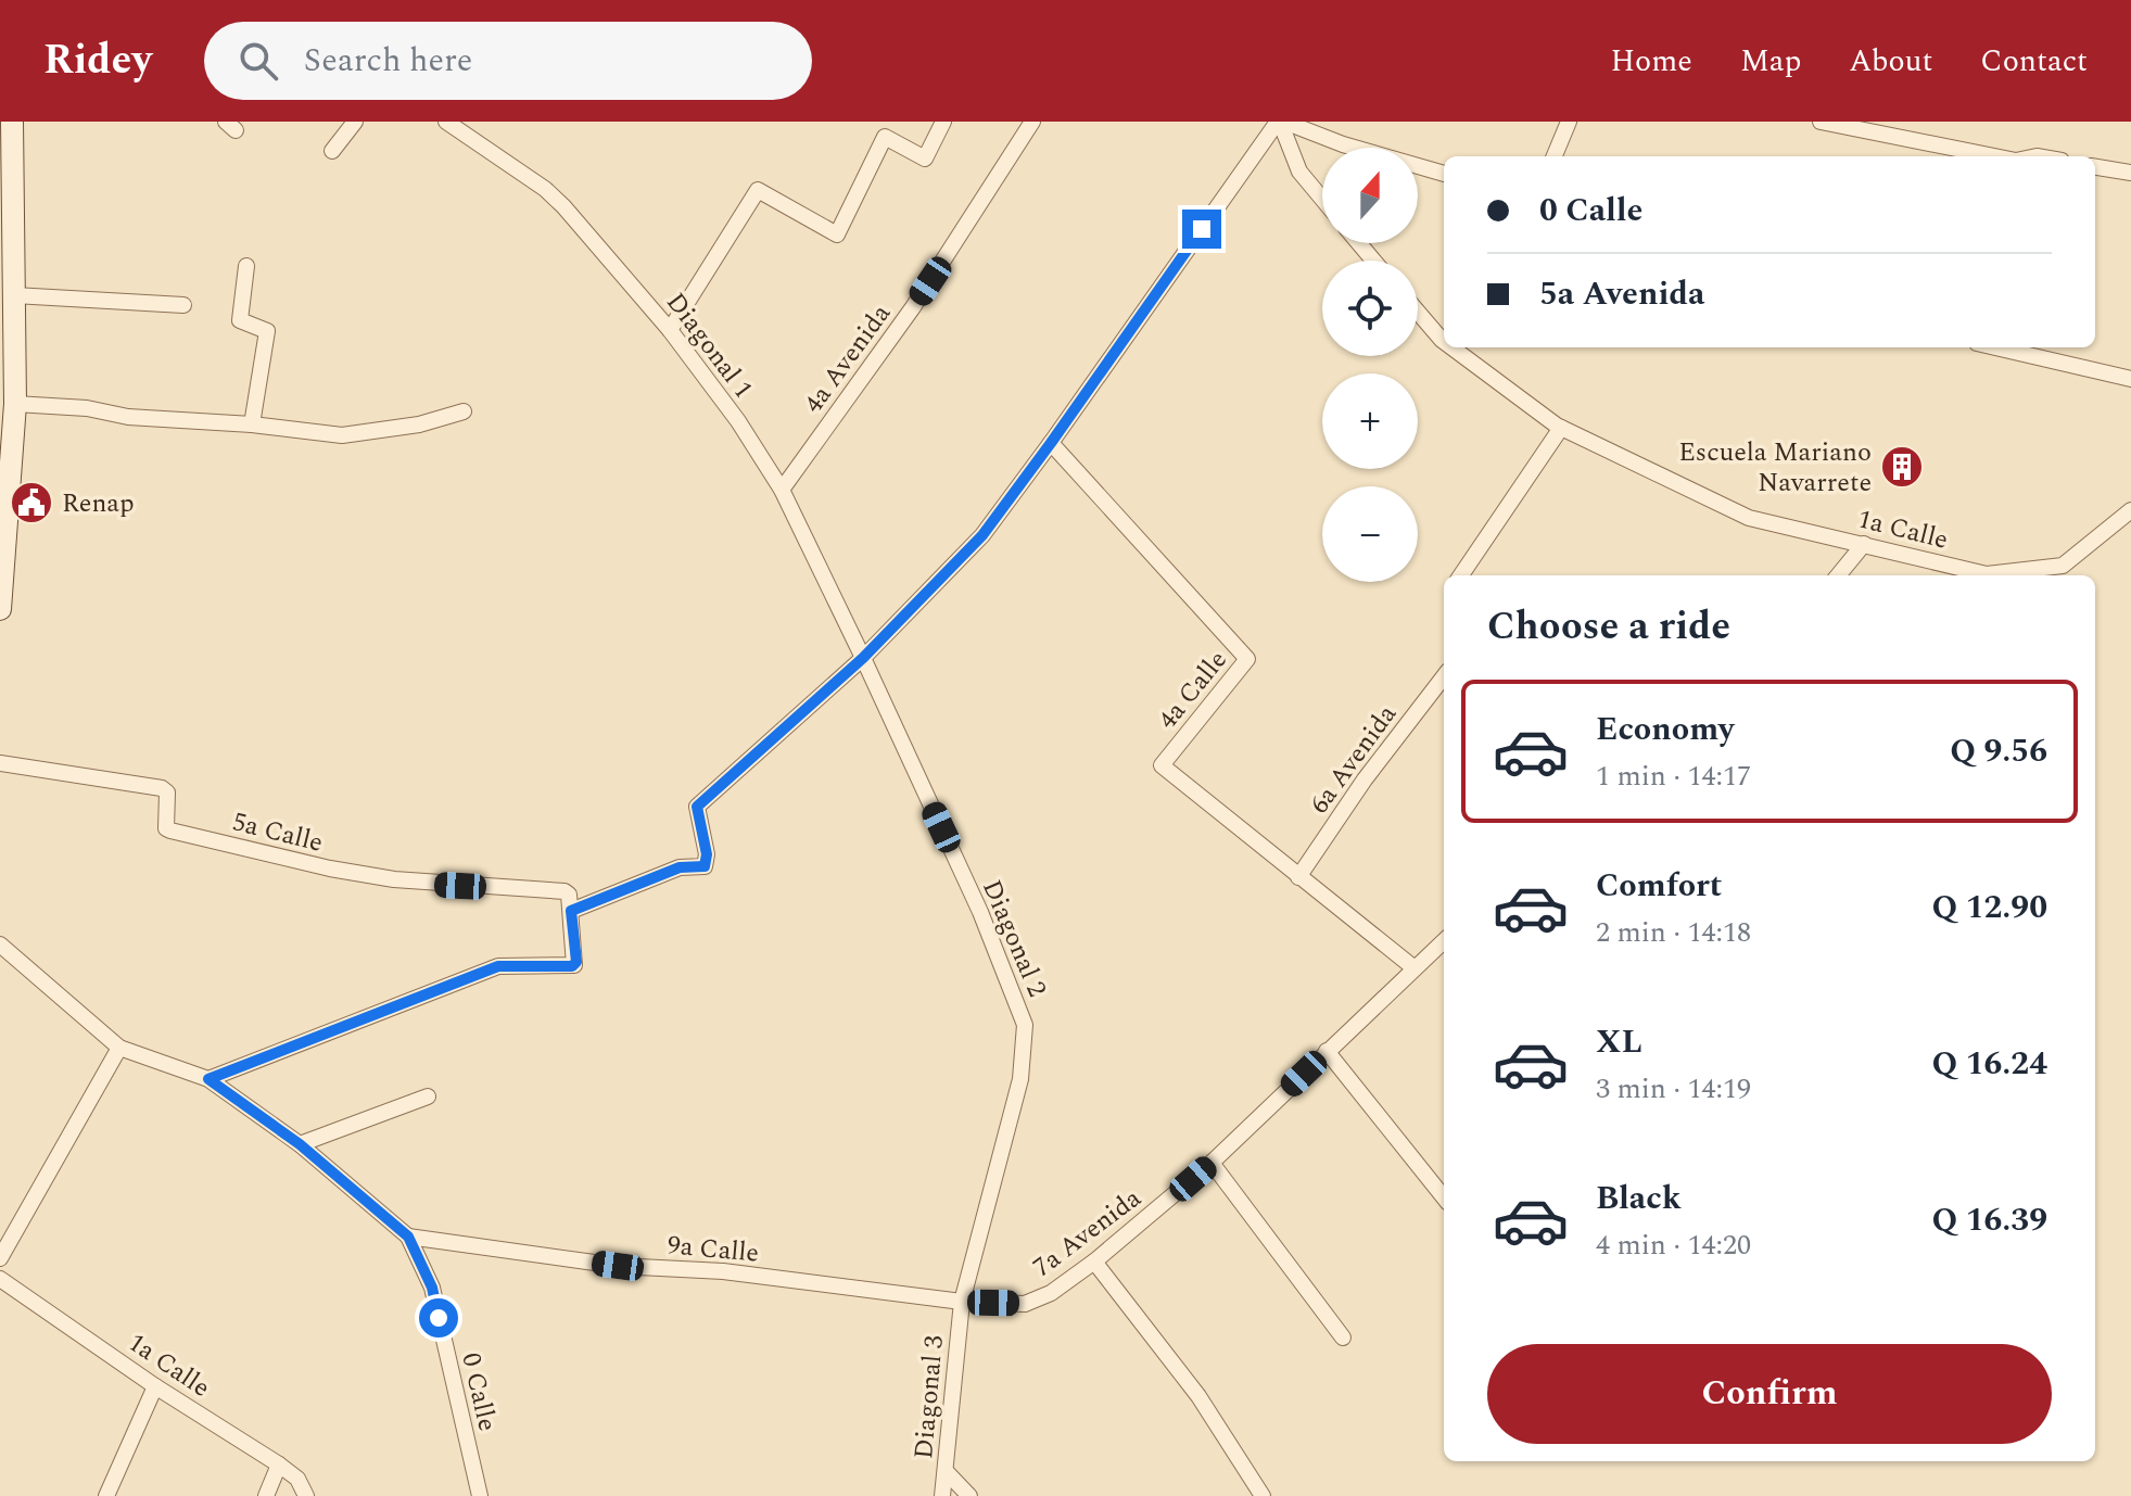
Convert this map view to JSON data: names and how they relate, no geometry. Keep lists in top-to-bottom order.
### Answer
{
  "streets": {
    "street": [
      "Diagonal 1",
      "4a Avenida",
      "1a Calle",
      "4a Calle",
      "6a Avenida",
      "5a Calle",
      "Diagonal 2",
      "7a Avenida",
      "9a Calle",
      "0 Calle",
      "Diagonal 3"
    ]
  },
  "crossings": [
    ["Diagonal 1", "4a Avenida"],
    ["Diagonal 1", "Diagonal 2"],
    ["4a Calle", "6a Avenida"],
    ["4a Calle", "7a Avenida"],
    ["Diagonal 2", "7a Avenida"],
    ["Diagonal 2", "9a Calle"],
    ["Diagonal 2", "Diagonal 3"],
    ["7a Avenida", "9a Calle"],
    ["7a Avenida", "Diagonal 3"],
    ["9a Calle", "0 Calle"],
    ["9a Calle", "Diagonal 3"]
  ],
  "places": {
    "building": ["Escuela Mariano Navarrete"],
    "public building": ["Renap"]
  },
  "north": "top",
  "page": {
    "header": "Ridey",
    "search": "Search here",
    "nav": [
      "Home",
      "Map",
      "About",
      "Contact"
    ],
    "map_buttons": ["+", "−"],
    "banner": ["0 Calle", "5a Avenida"],
    "heading": "Choose a ride",
    "list": [
      {
        "name": "Economy",
        "note": "1 min · 14:17",
        "value": "Q 9.56"
      },
      {
        "name": "Comfort",
        "note": "2 min · 14:18",
        "value": "Q 12.90"
      },
      {
        "name": "XL",
        "note": "3 min · 14:19",
        "value": "Q 16.24"
      },
      {
        "name": "Black",
        "note": "4 min · 14:20",
        "value": "Q 16.39"
      }
    ],
    "buttons": "Confirm"
  }
}
